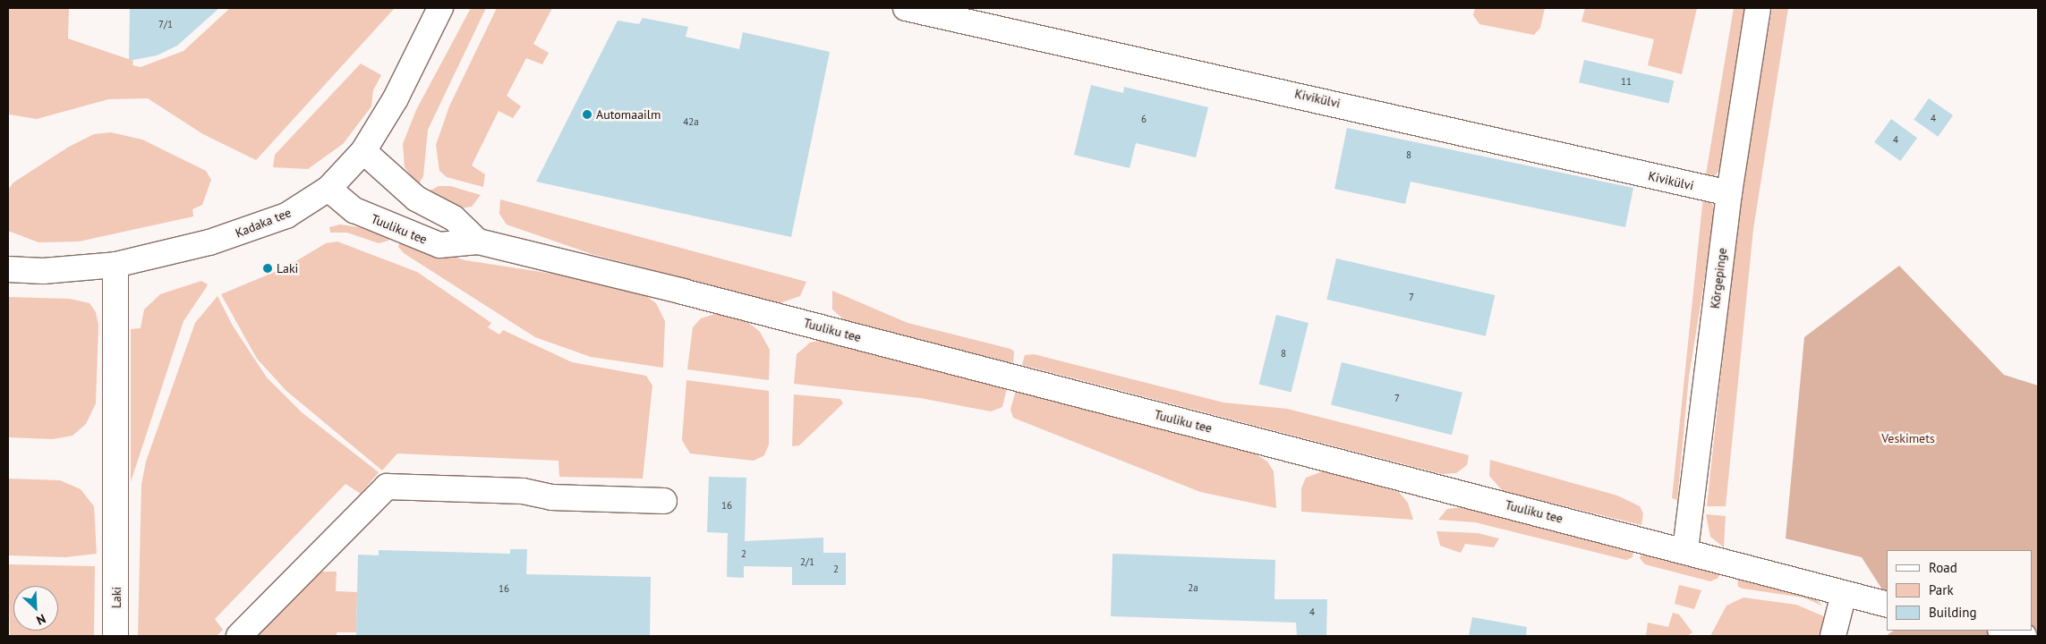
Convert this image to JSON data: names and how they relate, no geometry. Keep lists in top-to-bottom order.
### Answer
{
  "streets": {
    "street": [
      "Kivikülvi",
      "Kadaka tee",
      "Tuuliku tee",
      "Kõrgepinge",
      "Laki"
    ]
  },
  "crossings": [
    ["Kivikülvi", "Kõrgepinge"],
    ["Kadaka tee", "Tuuliku tee"],
    ["Kadaka tee", "Laki"],
    ["Tuuliku tee", "Kõrgepinge"]
  ],
  "parks": ["Veskimets"],
  "places": ["Automaailm", "Laki"],
  "house_numbers": [
    "7/1",
    "11",
    "4",
    "6",
    "42a",
    "4",
    "8",
    "7",
    "8",
    "7",
    "16",
    "2",
    "2/1",
    "2",
    "2a",
    "16",
    "4"
  ],
  "legend": ["Road", "Park", "Building"],
  "north": "bottom right"
}
